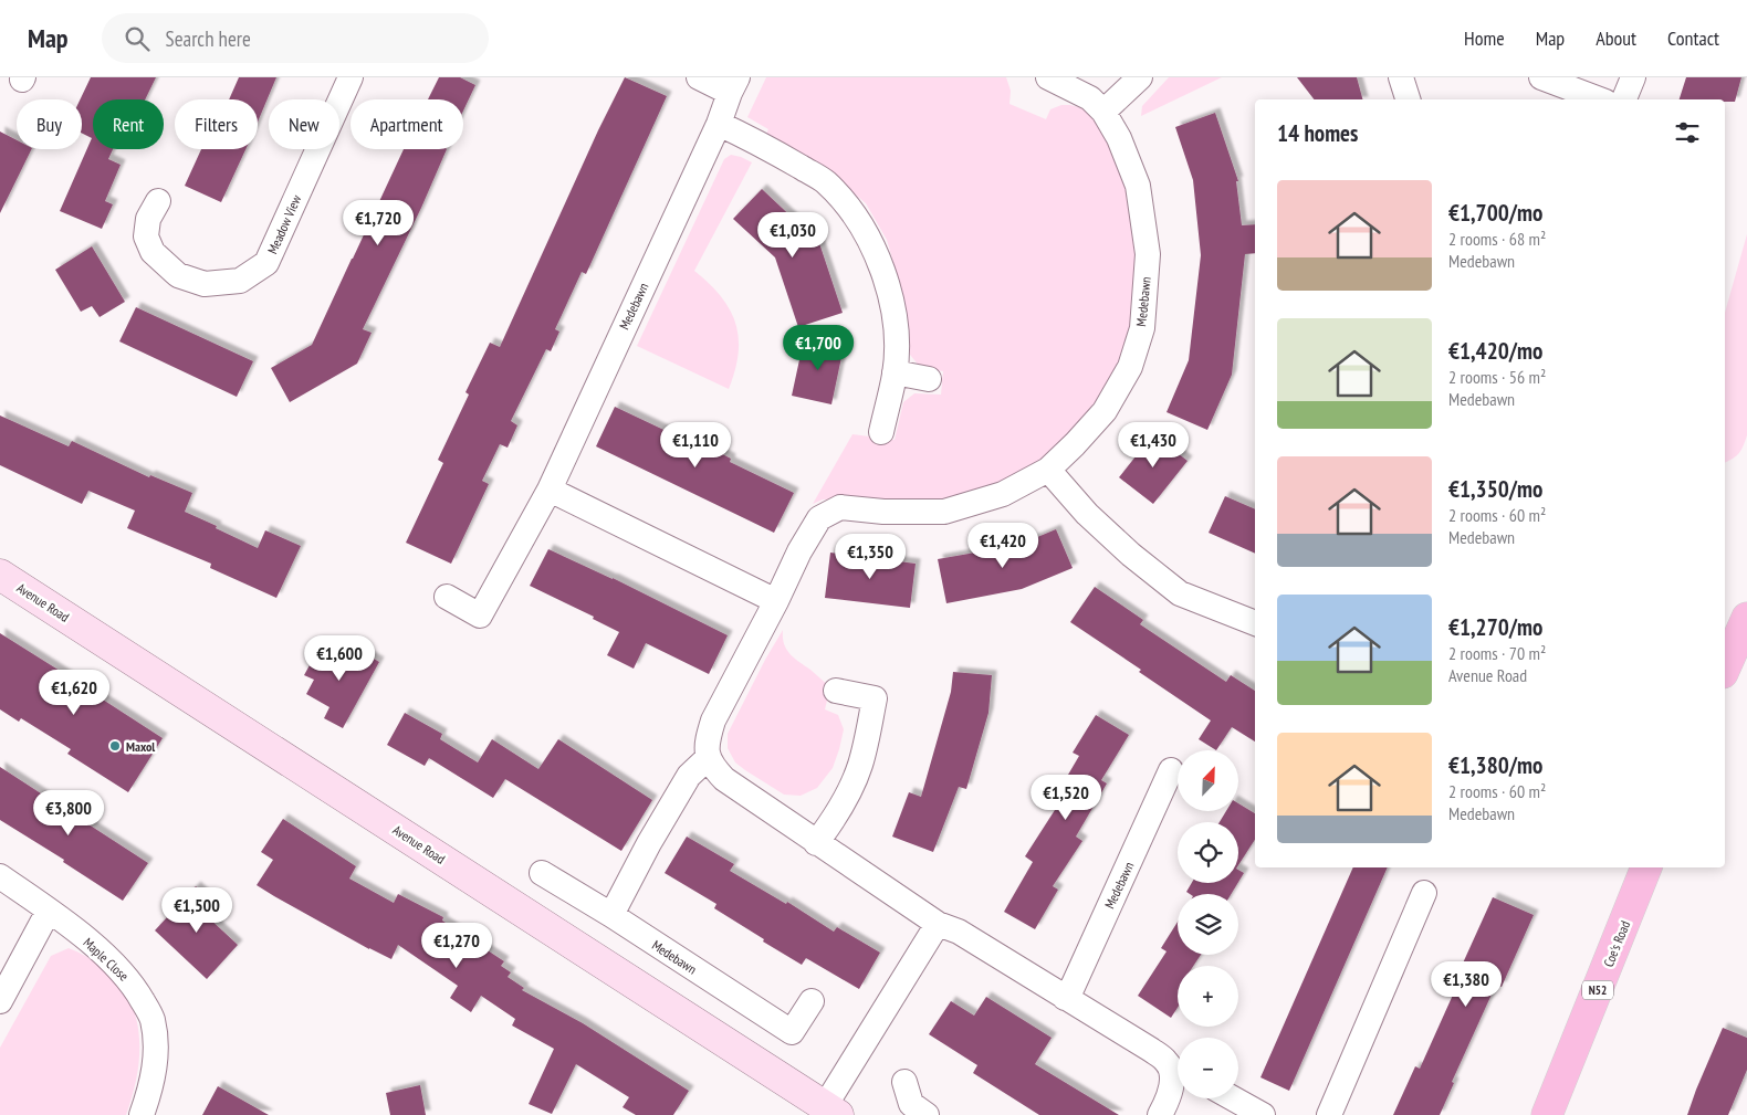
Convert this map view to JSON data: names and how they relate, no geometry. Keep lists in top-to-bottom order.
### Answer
{
  "streets": {
    "main road": ["Avenue Road", "Coe's Road", "N52"],
    "street": ["Meadow View", "Medebawn", "Maple Close"]
  },
  "places": ["Maxol"],
  "north": "top right",
  "page": {
    "header": "Map",
    "search": "Search here",
    "nav": [
      "Home",
      "Map",
      "About",
      "Contact"
    ],
    "chip": [
      "Buy",
      "Rent",
      "Filters",
      "New",
      "Apartment"
    ],
    "heading": "14 homes",
    "list": [
      {
        "name": "€1,700/mo",
        "note": "2 rooms · 68 m² · Medebawn"
      },
      {
        "name": "€1,420/mo",
        "note": "2 rooms · 56 m² · Medebawn"
      },
      {
        "name": "€1,350/mo",
        "note": "2 rooms · 60 m² · Medebawn"
      },
      {
        "name": "€1,270/mo",
        "note": "2 rooms · 70 m² · Avenue Road"
      },
      {
        "name": "€1,380/mo",
        "note": "2 rooms · 60 m² · Medebawn"
      }
    ],
    "price": [
      "€1,720",
      "€1,030",
      "€1,700",
      "€1,110",
      "€1,430",
      "€1,420",
      "€1,350",
      "€1,600",
      "€1,620",
      "€1,520",
      "€3,800",
      "€1,500",
      "€1,270",
      "€1,380"
    ],
    "map_buttons": ["+", "−"]
  }
}
